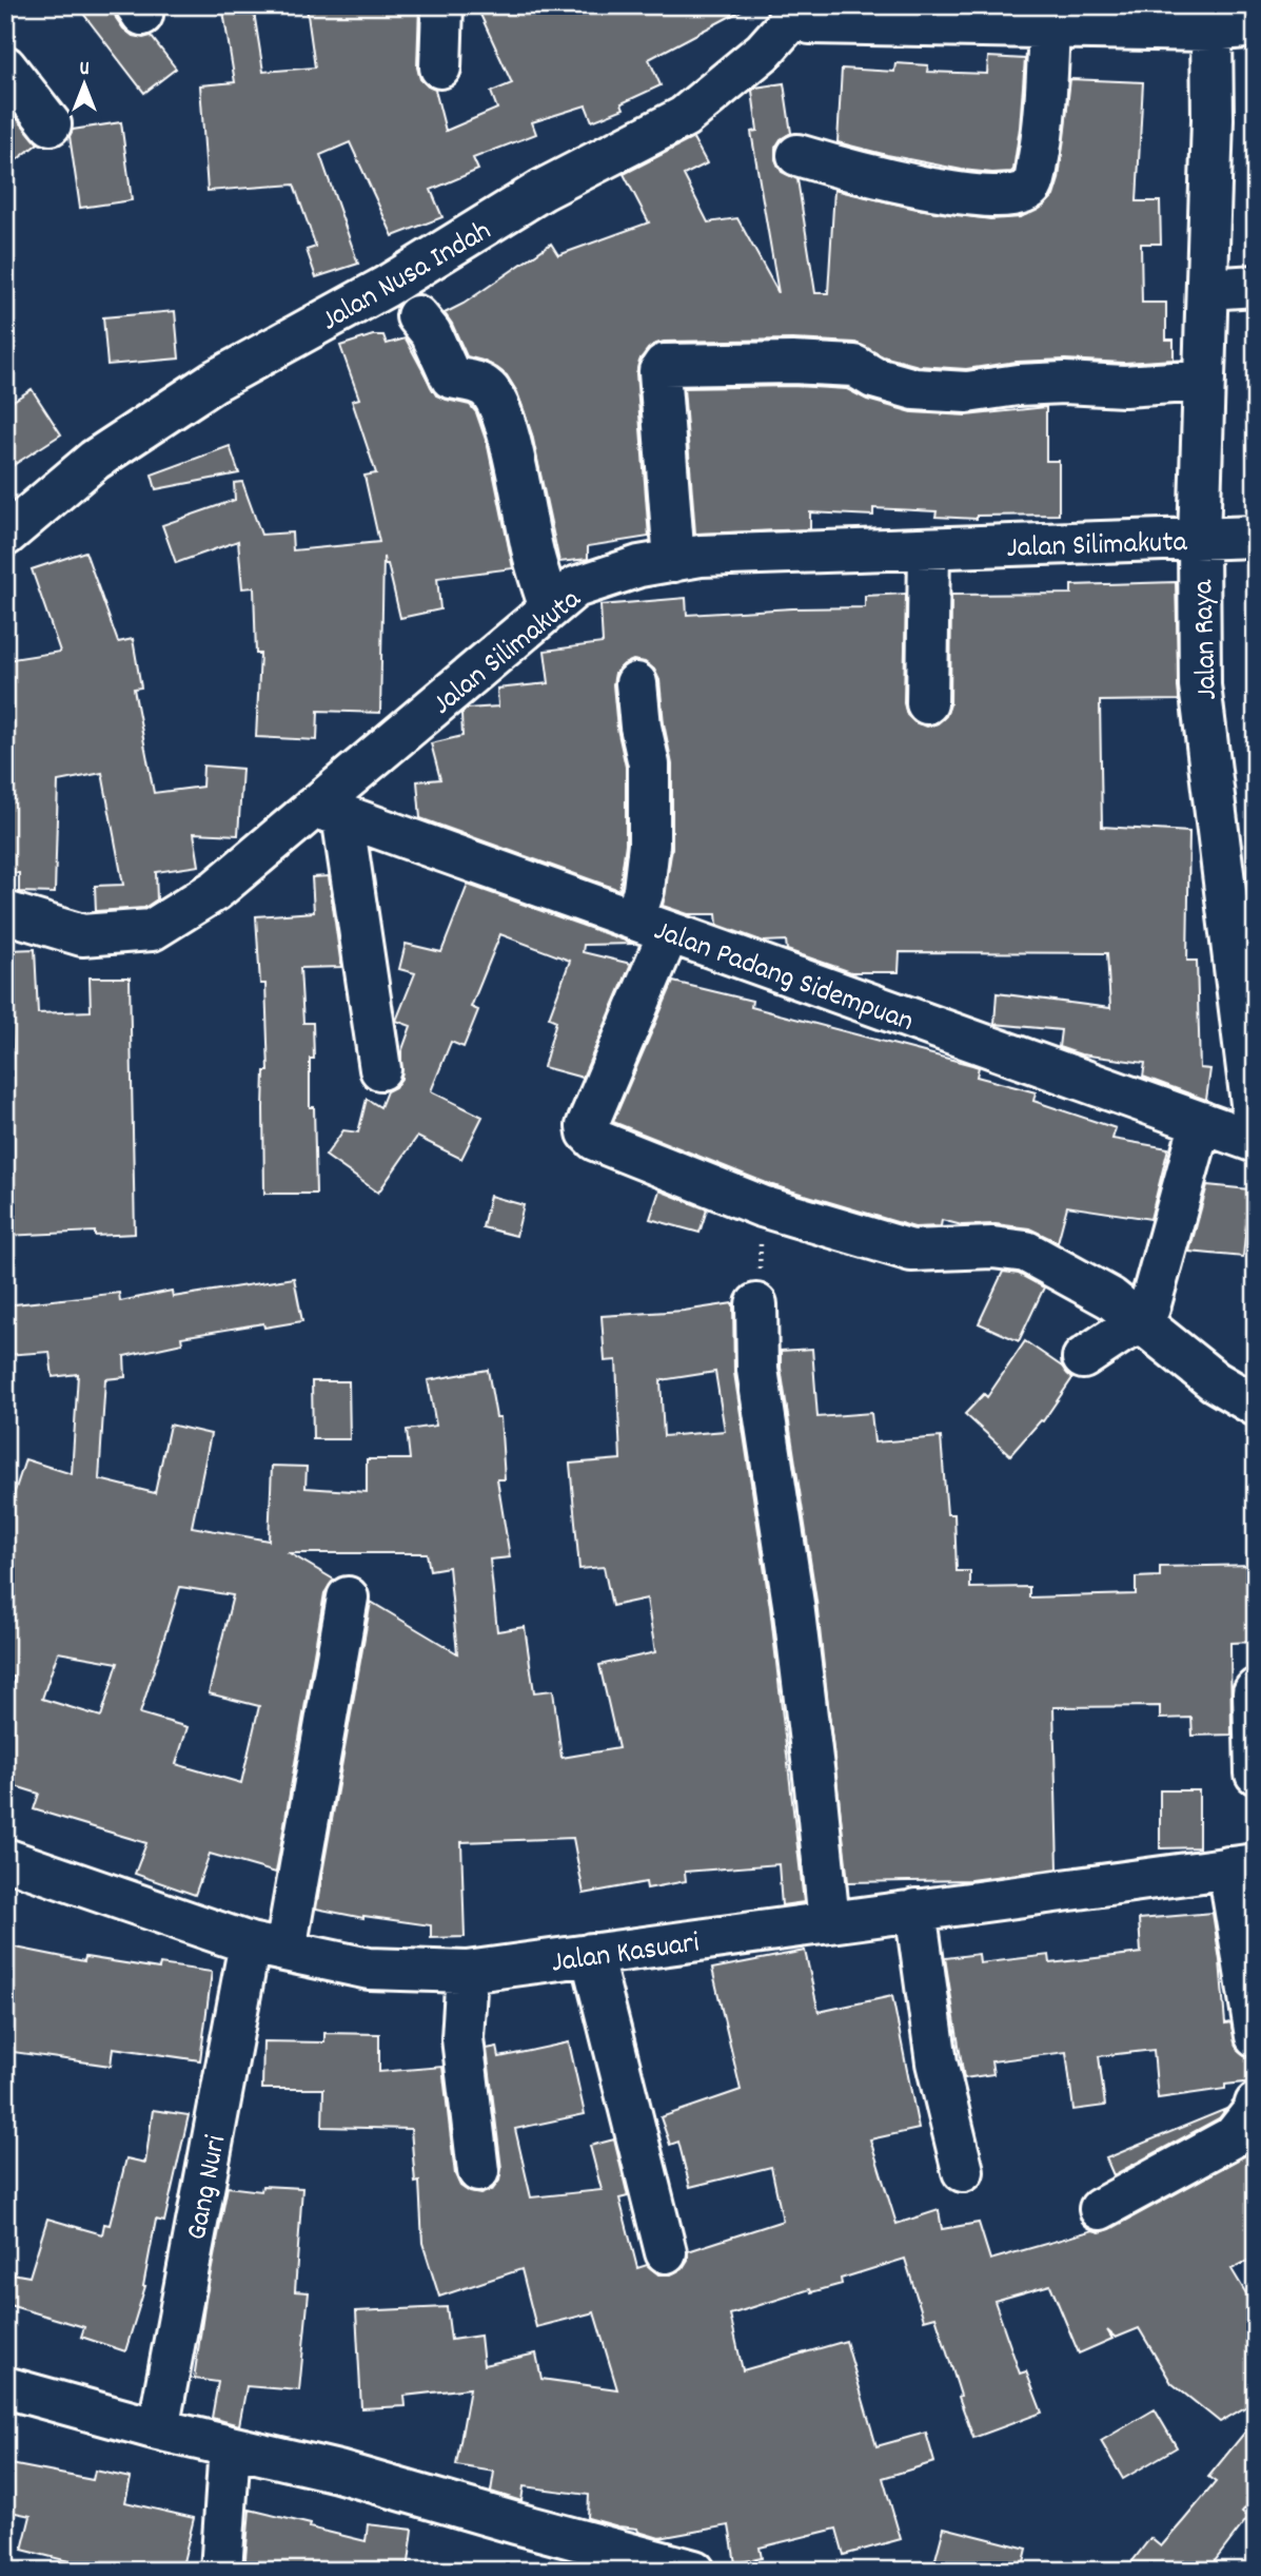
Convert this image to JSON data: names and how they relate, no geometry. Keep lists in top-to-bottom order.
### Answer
{
  "streets": {
    "street": [
      "Jalan Nusa Indah",
      "Jalan Silimakuta",
      "Jalan Raya",
      "Jalan Padang Sidempuan",
      "Jalan Kasuari",
      "Gang Nuri"
    ]
  },
  "crossings": [
    ["Jalan Silimakuta", "Jalan Raya"],
    ["Jalan Silimakuta", "Jalan Padang Sidempuan"],
    ["Jalan Raya", "Jalan Padang Sidempuan"],
    ["Jalan Kasuari", "Gang Nuri"]
  ],
  "north": "top"
}
